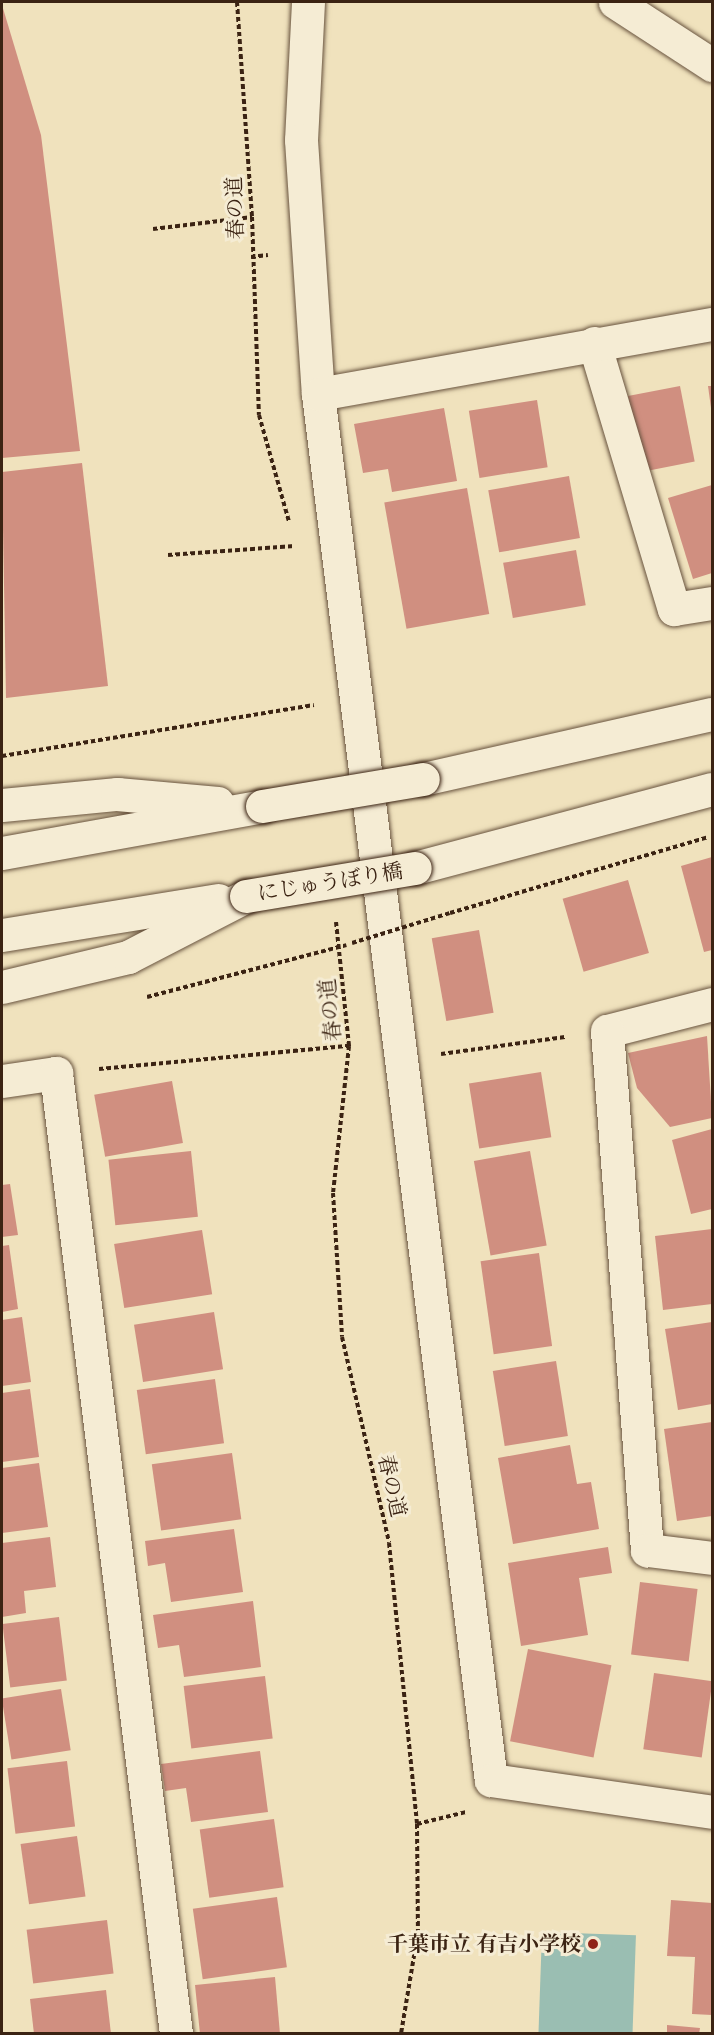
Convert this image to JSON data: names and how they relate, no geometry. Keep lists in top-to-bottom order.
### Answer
{
  "streets": {
    "street": ["にじゅうぼり橋"],
    "path": ["春の道"]
  },
  "places": ["千葉市立 有吉小学校"]
}
